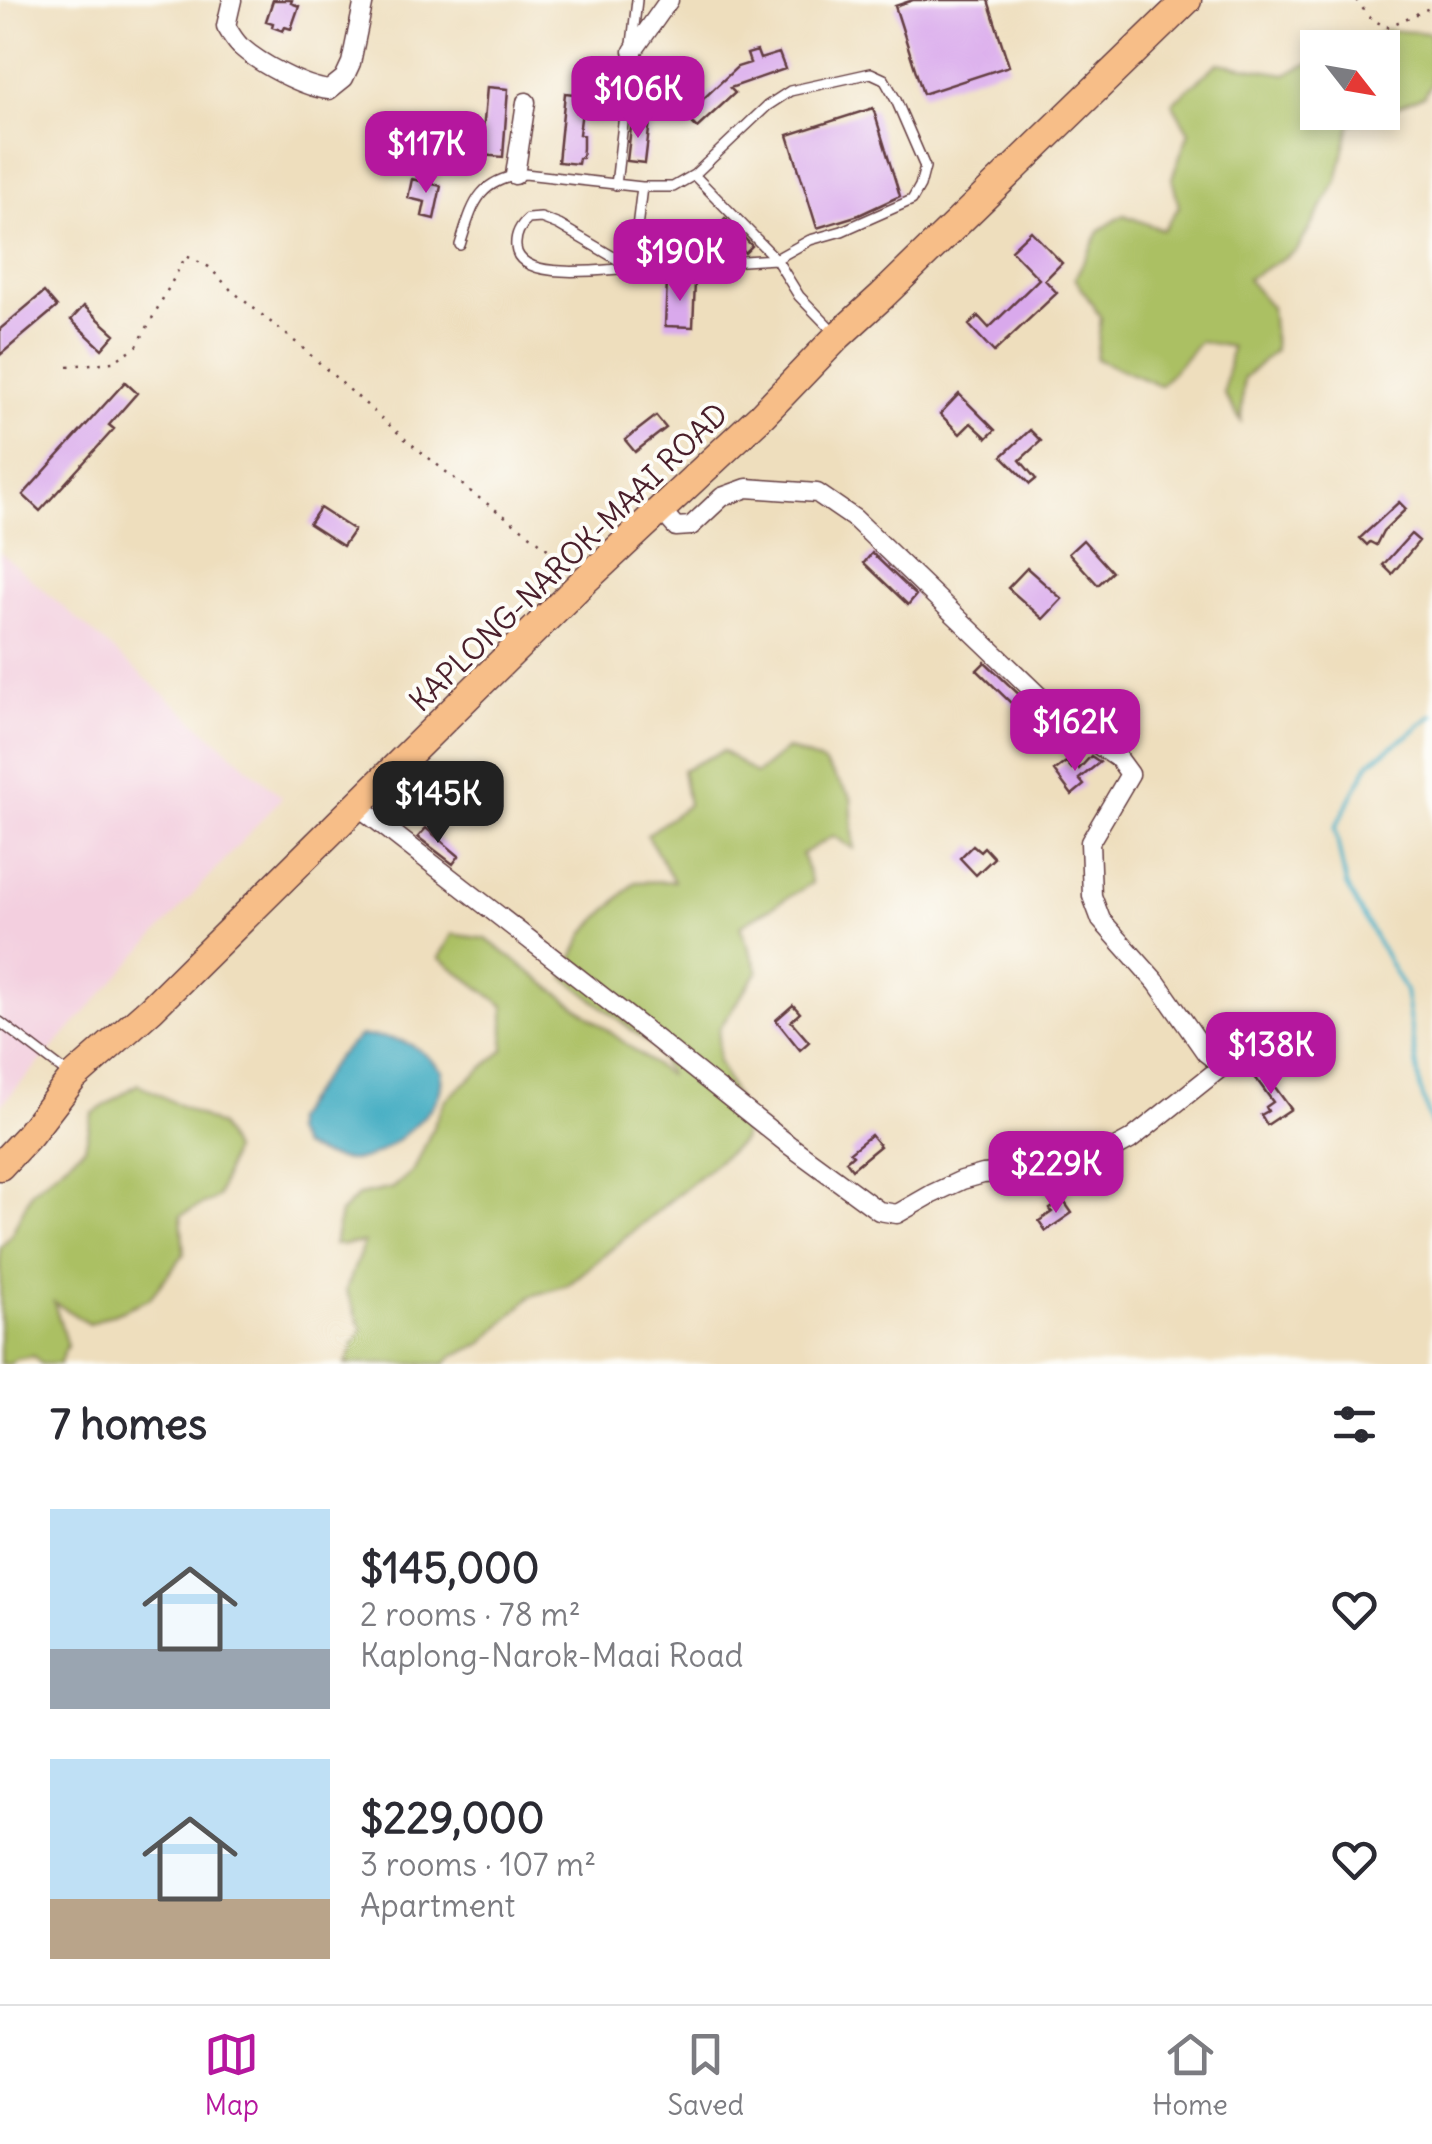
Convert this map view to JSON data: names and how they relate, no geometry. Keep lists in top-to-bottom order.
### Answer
{
  "streets": {
    "highway": ["KAPLONG-NAROK-MAAI ROAD"]
  },
  "north": "bottom right",
  "page": {
    "price": [
      "$106K",
      "$117K",
      "$190K",
      "$162K",
      "$145K",
      "$138K",
      "$229K"
    ],
    "heading": "7 homes",
    "list": [
      {
        "name": "$145,000",
        "note": "2 rooms · 78 m² · Kaplong-Narok-Maai Road"
      },
      {
        "name": "$229,000",
        "note": "3 rooms · 107 m² · Apartment"
      }
    ],
    "tabs": ["Map", "Saved", "Home"]
  }
}
